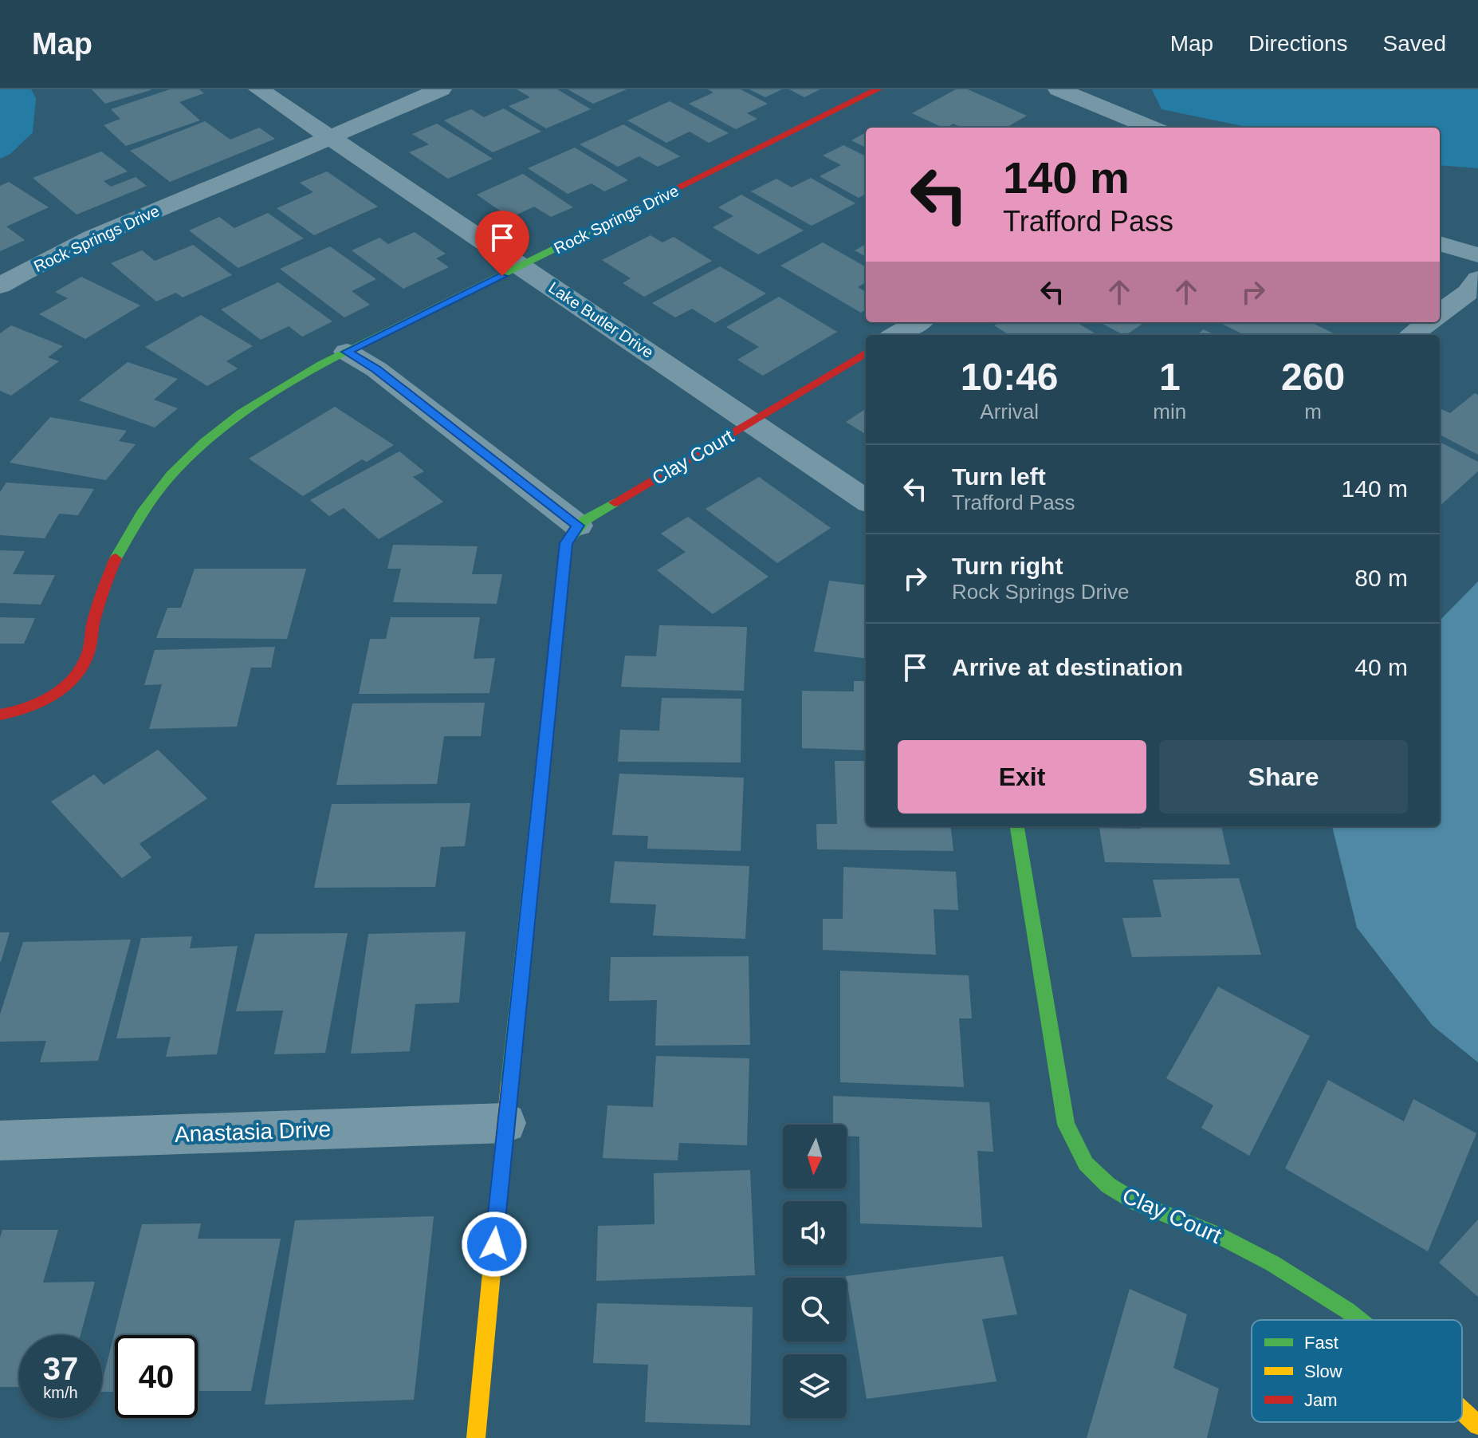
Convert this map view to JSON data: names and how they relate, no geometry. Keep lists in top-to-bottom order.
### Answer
{
  "streets": {
    "street": [
      "Rock Springs Drive",
      "Lake Butler Drive",
      "Clay Court",
      "Anastasia Drive"
    ]
  },
  "crossings": [
    ["Rock Springs Drive", "Lake Butler Drive"],
    ["Lake Butler Drive", "Clay Court"]
  ],
  "legend": ["Fast", "Slow", "Jam"],
  "north": "bottom",
  "page": {
    "header": "Map",
    "nav": ["Map", "Directions", "Saved"],
    "turn": ["140 m", "Trafford Pass"],
    "eta": [
      "10:46",
      "Arrival",
      "1",
      "min",
      "260",
      "m"
    ],
    "list": [
      {
        "name": "Turn left",
        "note": "Trafford Pass",
        "value": "140 m"
      },
      {
        "name": "Turn right",
        "note": "Rock Springs Drive",
        "value": "80 m"
      },
      {
        "name": "Arrive at destination",
        "value": "40 m"
      }
    ],
    "buttons": ["Exit", "Share"],
    "speed": "37 km/h",
    "limit": "40"
  }
}
